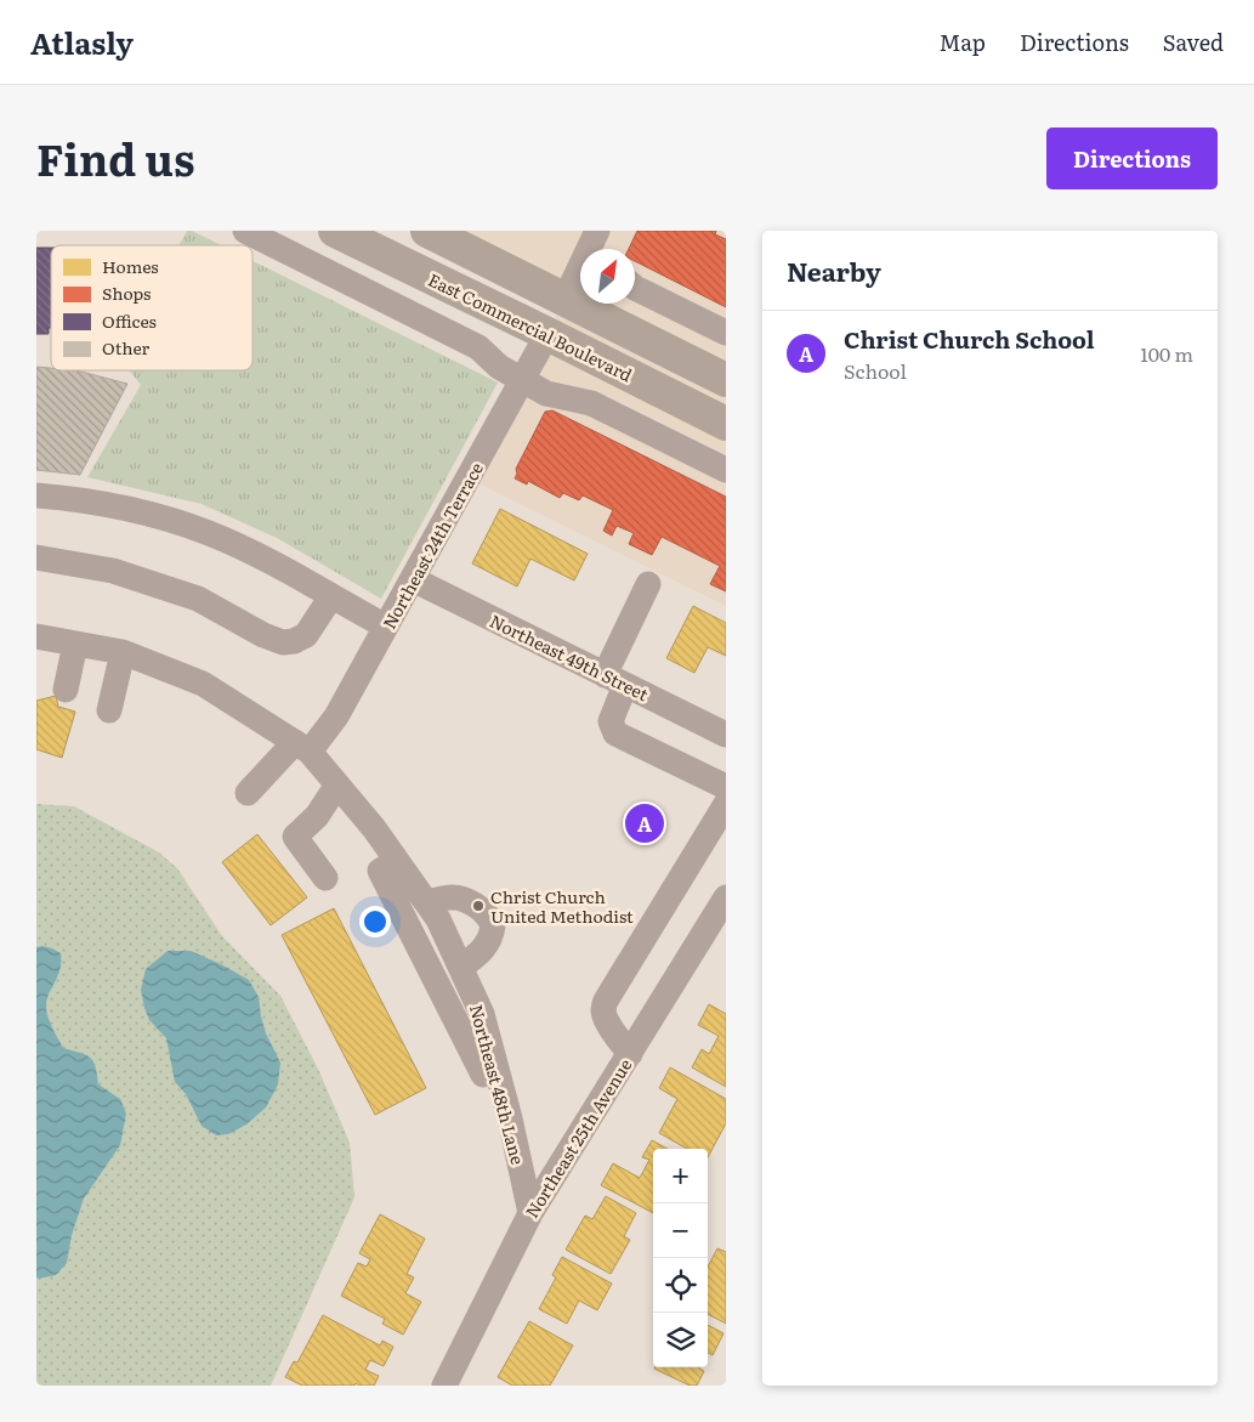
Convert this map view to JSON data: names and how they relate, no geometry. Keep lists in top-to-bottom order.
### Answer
{
  "streets": {
    "main road": ["East Commercial Boulevard"],
    "street": [
      "Northeast 24th Terrace",
      "Northeast 49th Street",
      "Northeast 48th Lane",
      "Northeast 25th Avenue"
    ]
  },
  "crossings": [
    ["East Commercial Boulevard", "Northeast 24th Terrace"],
    ["Northeast 24th Terrace", "Northeast 49th Street"],
    ["Northeast 24th Terrace", "Northeast 48th Lane"],
    ["Northeast 48th Lane", "Northeast 25th Avenue"]
  ],
  "places": ["Christ Church United Methodist"],
  "legend": [
    "Homes",
    "Shops",
    "Offices",
    "Other"
  ],
  "north": "top right",
  "page": {
    "header": "Atlasly",
    "nav": ["Map", "Directions", "Saved"],
    "title": "Find us",
    "buttons": "Directions",
    "heading": "Nearby",
    "list": [
      {
        "mark": "A",
        "name": "Christ Church School",
        "note": "School",
        "value": "100 m"
      }
    ],
    "pins": "A",
    "map_buttons": ["+", "−"]
  }
}
